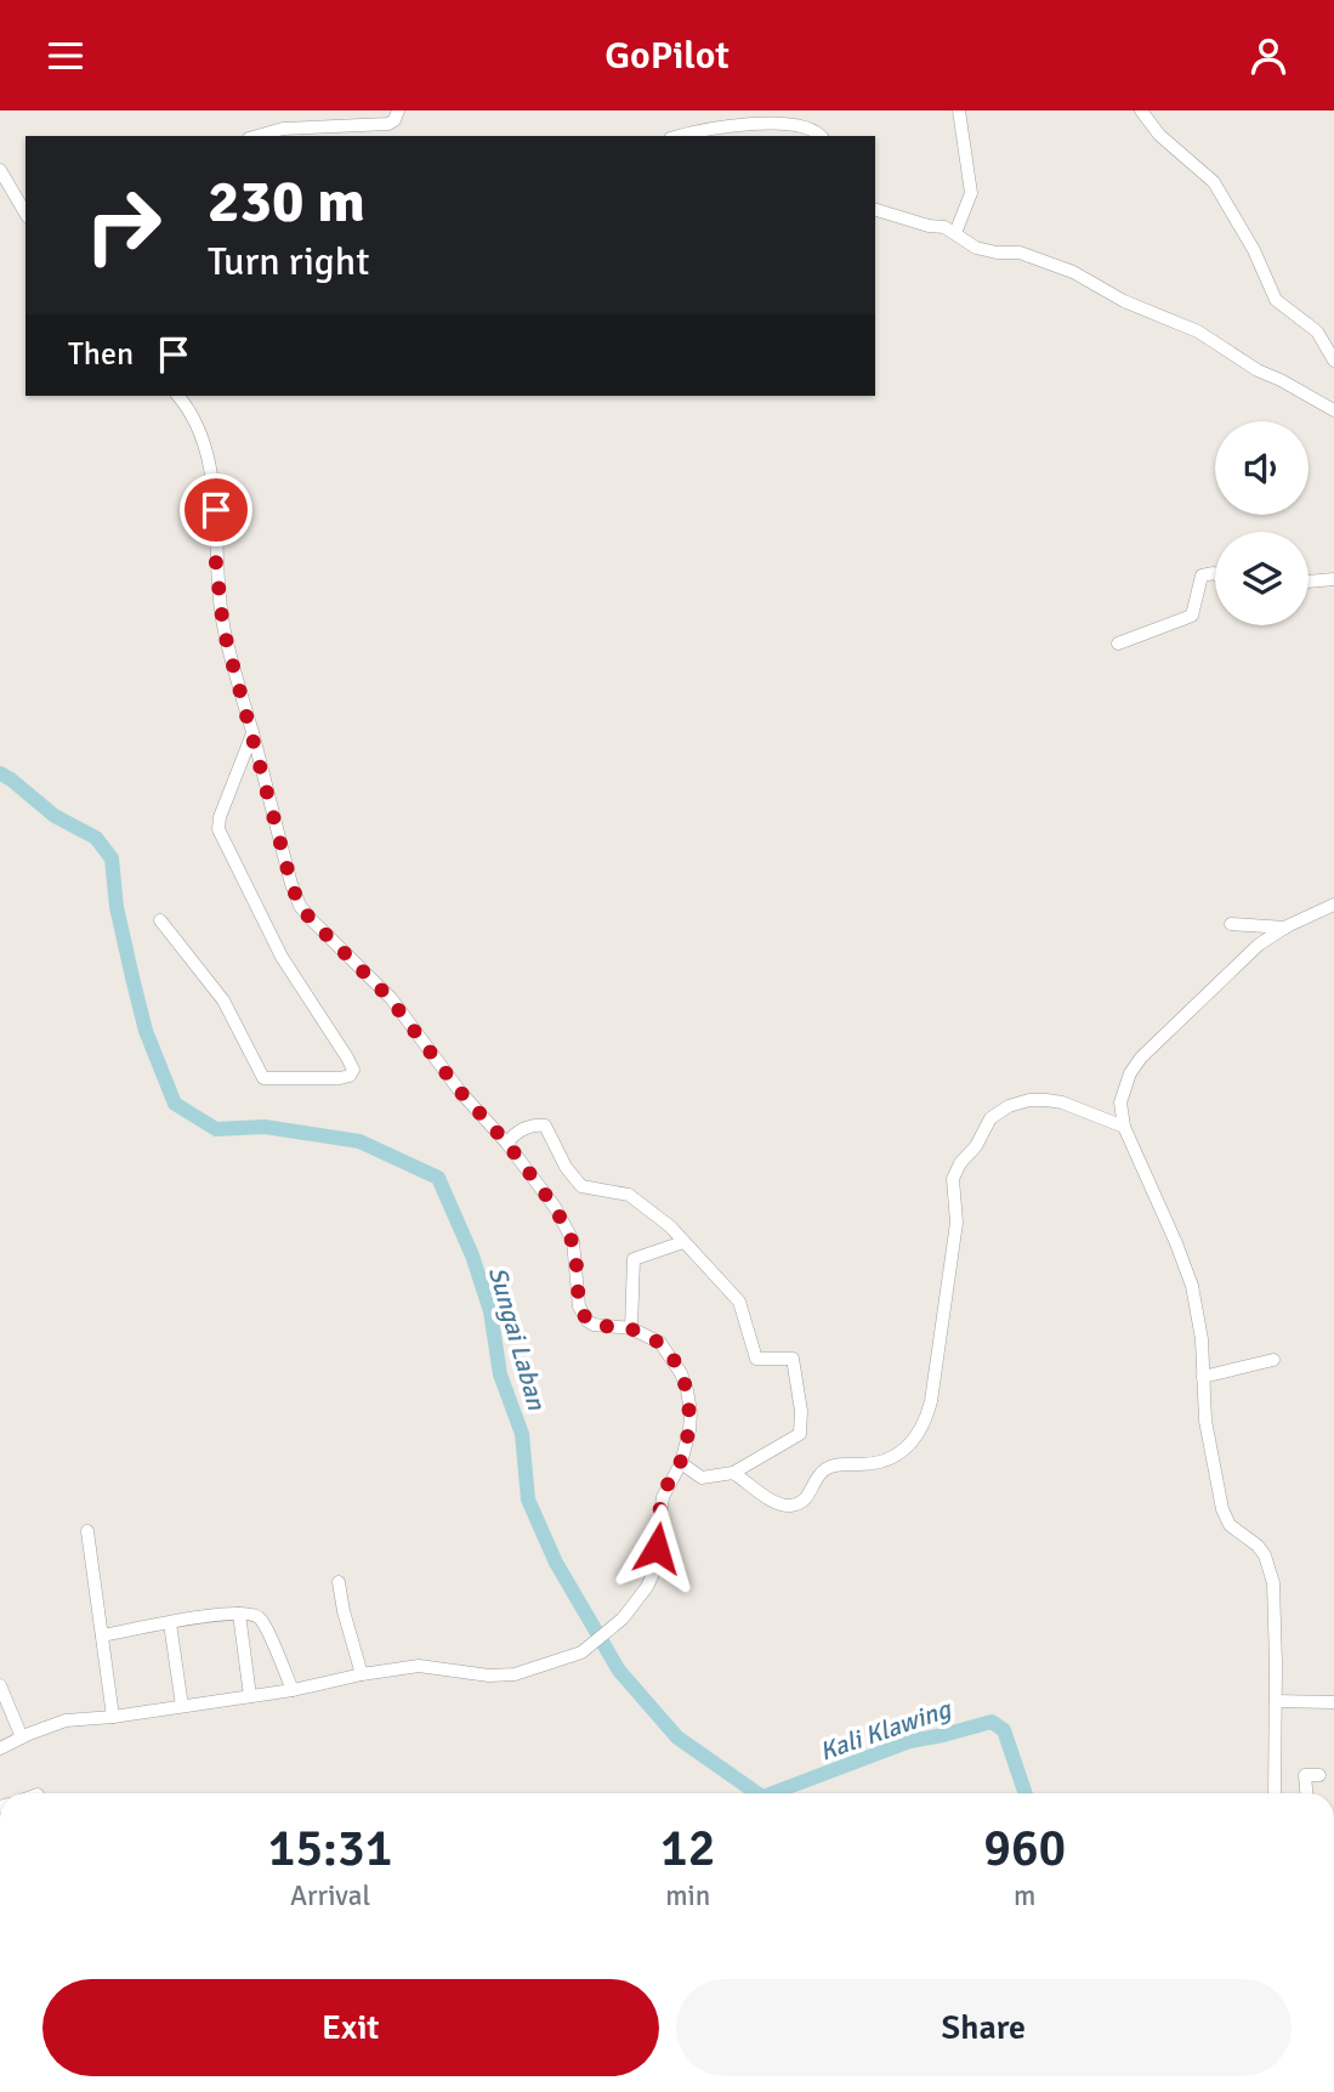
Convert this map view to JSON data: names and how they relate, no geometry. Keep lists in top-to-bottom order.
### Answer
{
  "water": ["Sungai Laban", "Kali Klawing"],
  "page": {
    "header": "GoPilot",
    "turn": ["230 m", "Turn right"],
    "then": "Then",
    "eta": [
      "15:31",
      "Arrival",
      "12",
      "min",
      "960",
      "m"
    ],
    "buttons": ["Exit", "Share"]
  }
}
